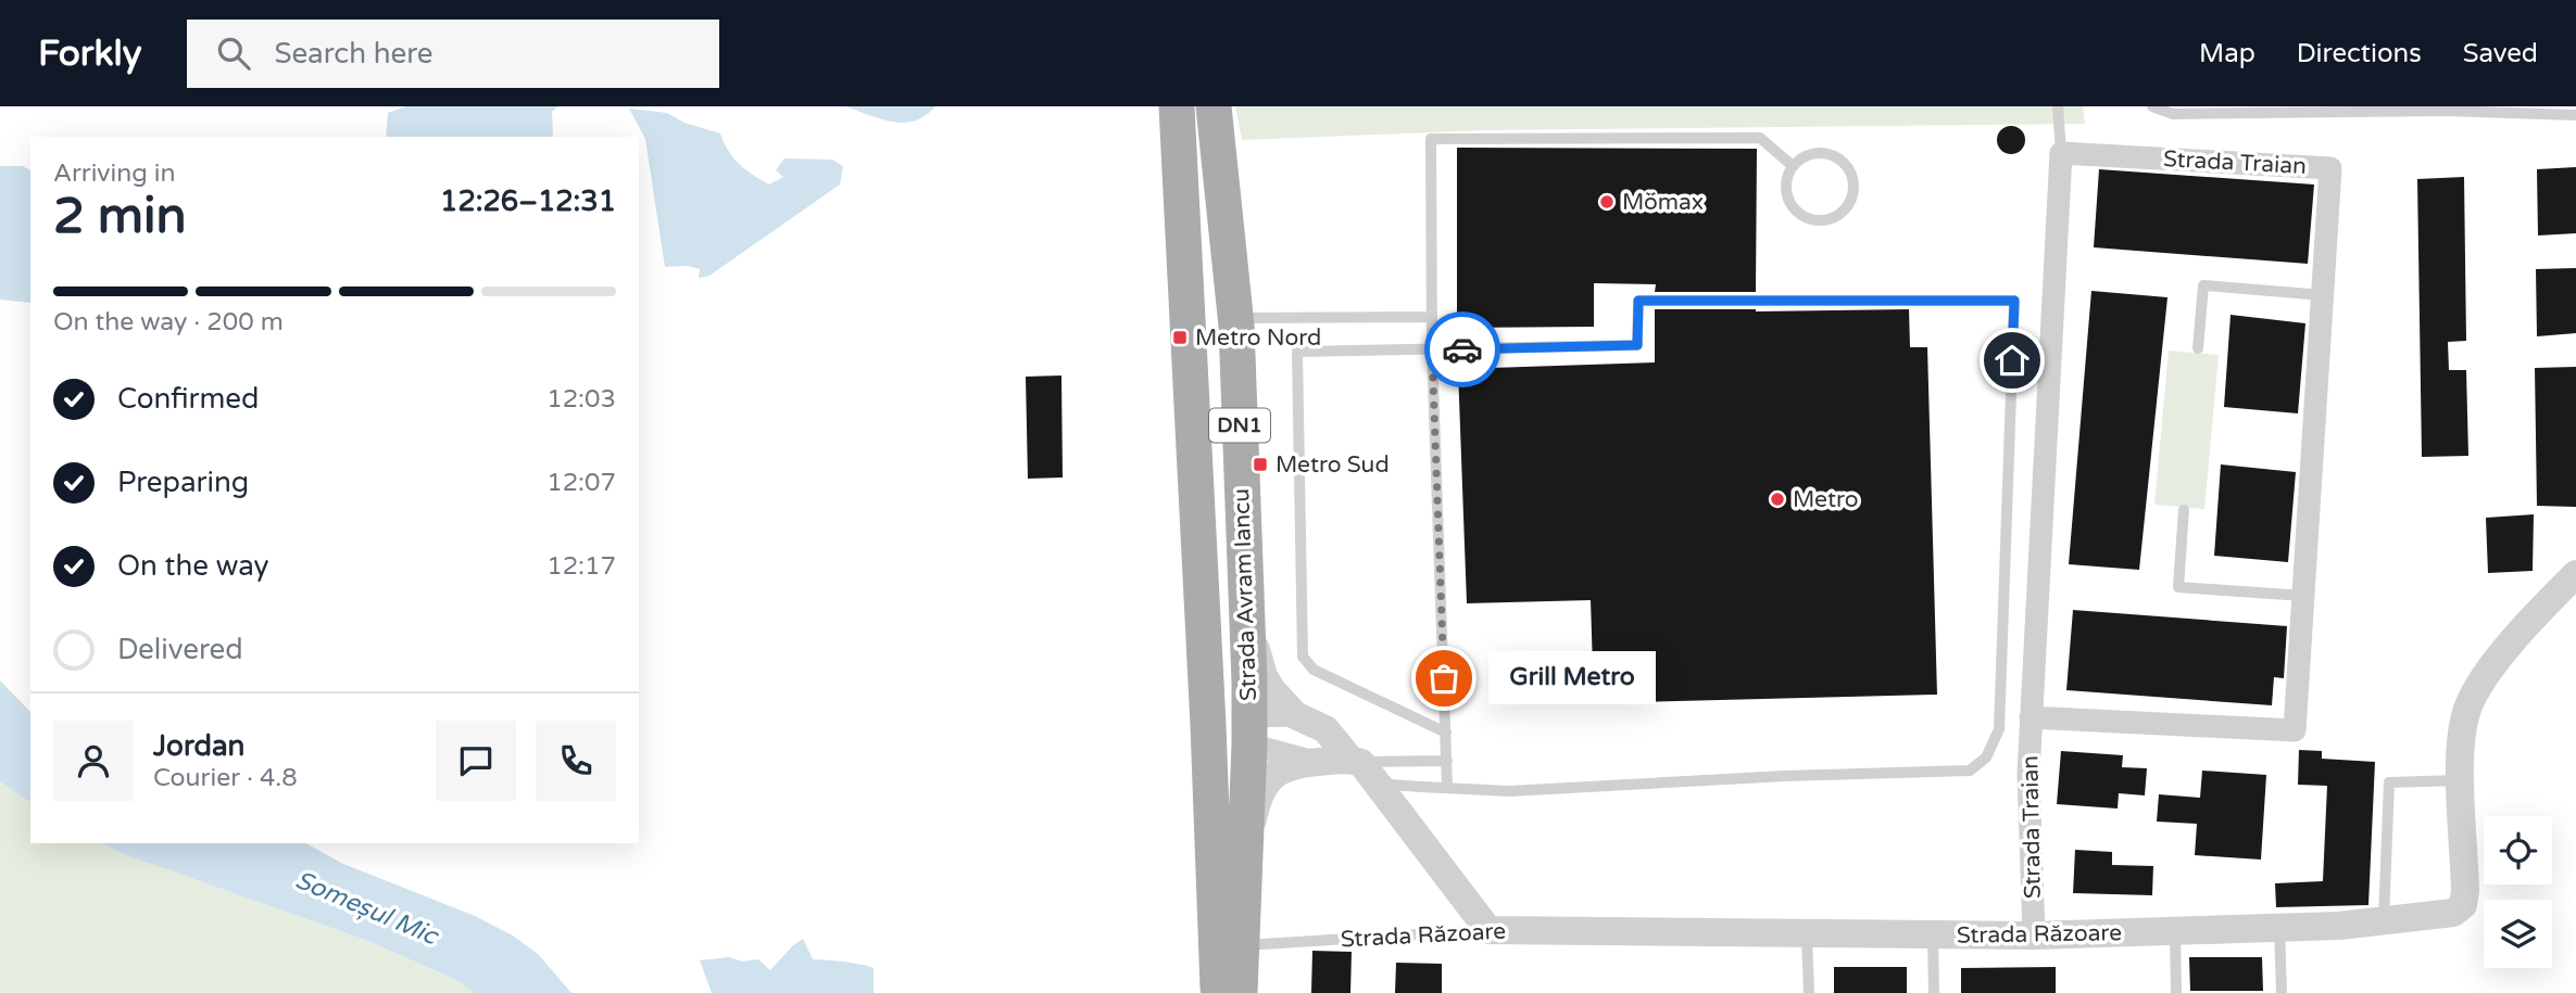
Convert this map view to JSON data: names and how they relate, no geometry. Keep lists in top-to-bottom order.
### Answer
{
  "streets": {
    "main road": ["DN1", "Strada Avram Iancu"],
    "street": ["Strada Traian", "Strada Răzoare"]
  },
  "crossings": [
    ["Strada Traian", "Strada Răzoare"],
    ["Strada Avram Iancu", "Strada Răzoare"]
  ],
  "water": ["Someșul Mic"],
  "places": {
    "other": ["Mömax", "Metro", "Grill Metro"],
    "transit": ["Metro Nord", "Metro Sud"]
  },
  "page": {
    "header": "Forkly",
    "search": "Search here",
    "nav": ["Map", "Directions", "Saved"],
    "heading": ["2 min", "Arriving in", "12:26–12:31"],
    "panel": ["Jordan", "Courier · 4.8"],
    "bar": "On the way · 200 m",
    "list": [
      ["Confirmed", "12:03"],
      ["Preparing", "12:07"],
      ["On the way", "12:17"],
      "Delivered"
    ],
    "bubble": "Grill Metro"
  }
}
